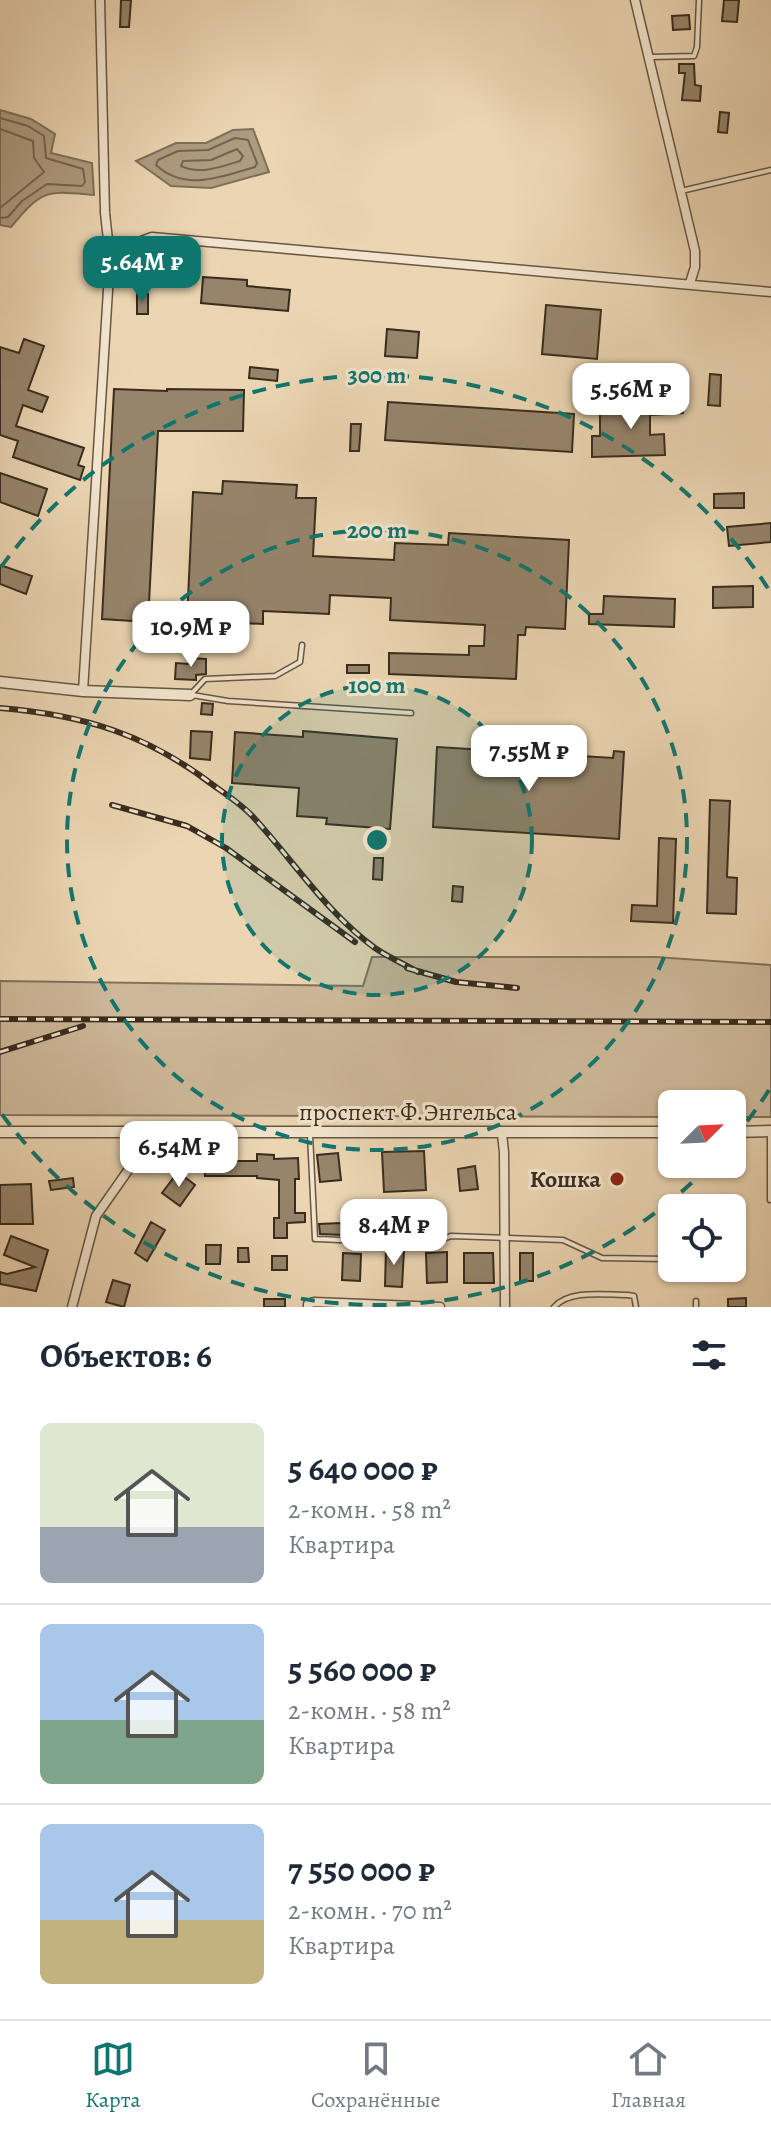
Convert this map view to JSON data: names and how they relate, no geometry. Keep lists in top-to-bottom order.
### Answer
{
  "streets": {
    "street": ["проспект Ф.Энгельса"]
  },
  "places": ["Кошка"],
  "north": "top right",
  "page": {
    "price": [
      "5.64M ₽",
      "5.56M ₽",
      "10.9M ₽",
      "7.55M ₽",
      "6.54M ₽",
      "8.4M ₽"
    ],
    "heading": "Объектов: 6",
    "list": [
      {
        "name": "5 640 000 ₽",
        "note": "2-комн. · 58 m² · Квартира"
      },
      {
        "name": "5 560 000 ₽",
        "note": "2-комн. · 58 m² · Квартира"
      },
      {
        "name": "7 550 000 ₽",
        "note": "2-комн. · 70 m² · Квартира"
      }
    ],
    "tabs": ["Карта", "Сохранённые", "Главная"]
  },
  "rings": ["300 m", "200 m", "100 m"]
}
